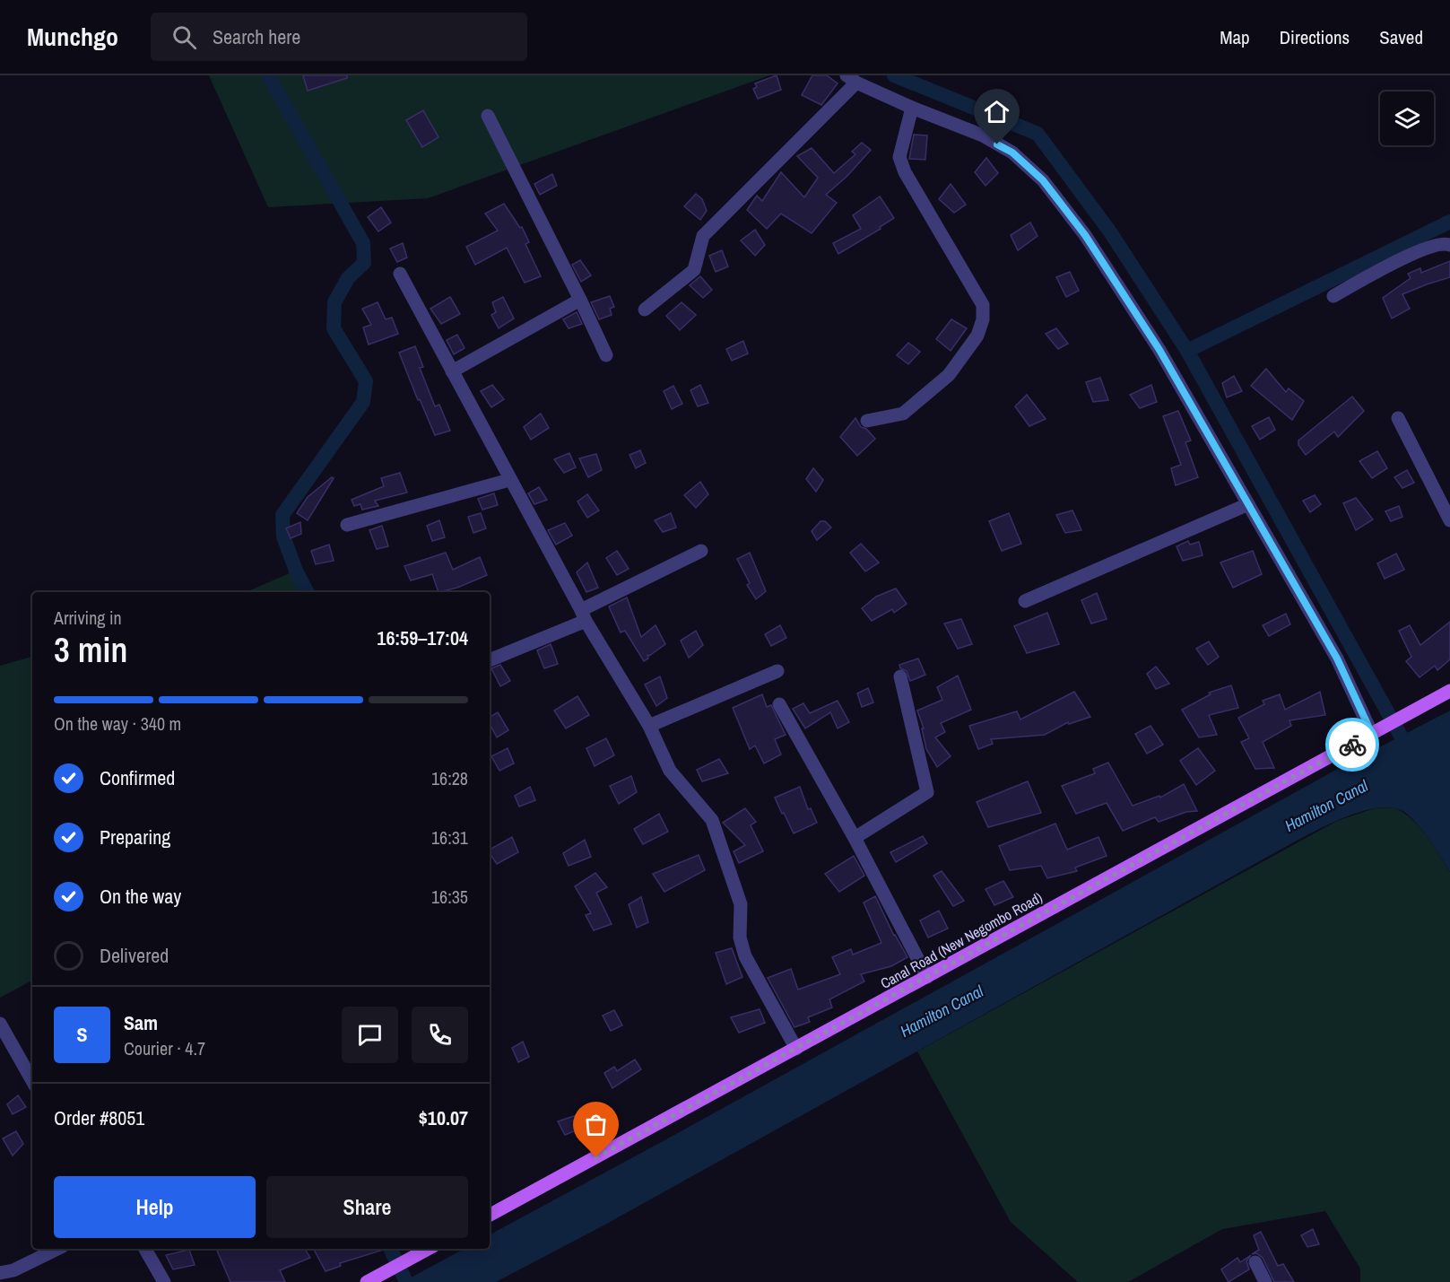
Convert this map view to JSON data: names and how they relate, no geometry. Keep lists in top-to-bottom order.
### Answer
{
  "streets": {
    "main road": ["Canal Road (New Negombo Road)"]
  },
  "water": ["Hamilton Canal"],
  "page": {
    "header": "Munchgo",
    "search": "Search here",
    "nav": ["Map", "Directions", "Saved"],
    "heading": ["3 min", "Arriving in", "16:59–17:04"],
    "panel": [
      "Sam",
      "Courier · 4.7",
      "Order #8051",
      "$10.07"
    ],
    "bar": "On the way · 340 m",
    "list": [
      ["Confirmed", "16:28"],
      ["Preparing", "16:31"],
      ["On the way", "16:35"],
      "Delivered"
    ],
    "round": "S",
    "buttons": ["Help", "Share"]
  }
}
